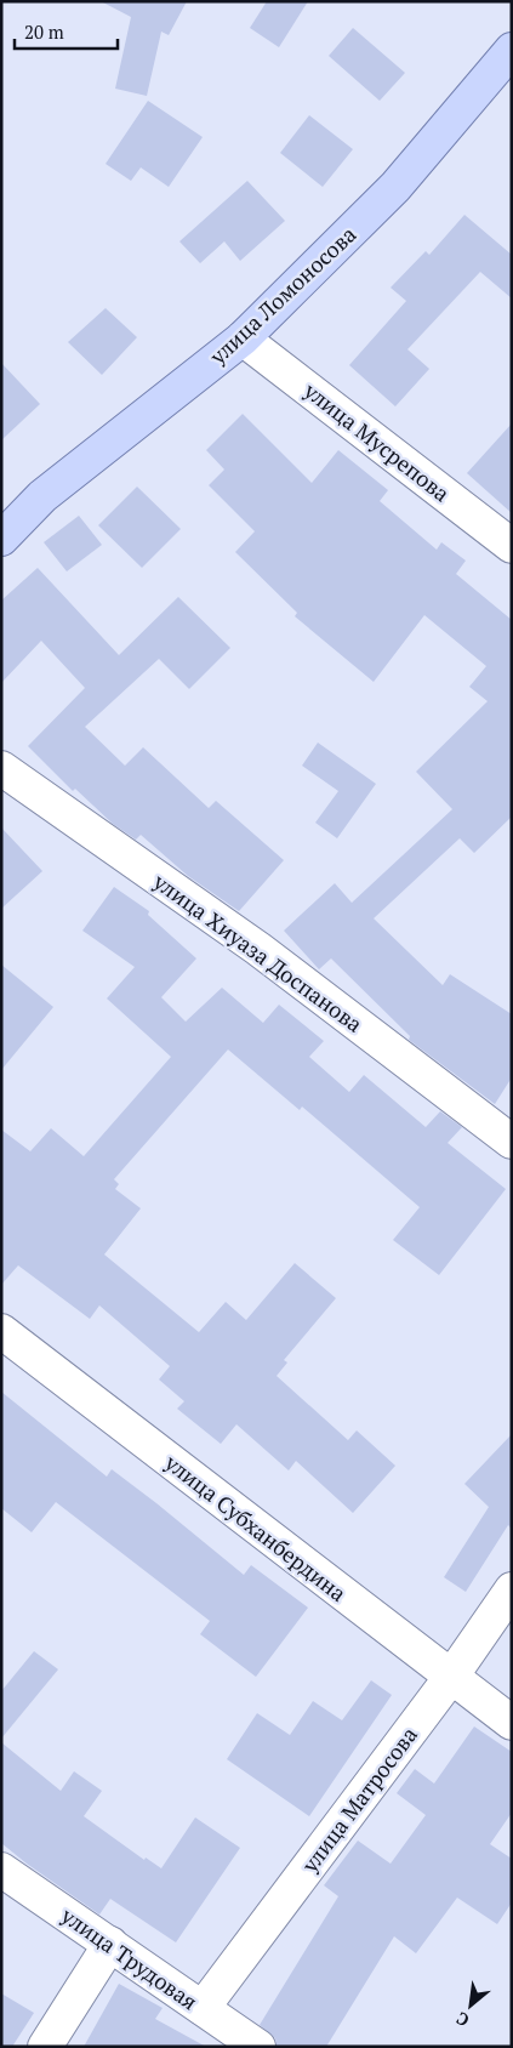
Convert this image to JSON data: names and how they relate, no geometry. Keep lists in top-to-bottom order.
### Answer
{
  "streets": {
    "main road": ["улица Ломоносова"],
    "street": [
      "улица Мусрепова",
      "улица Хиуаза Доспанова",
      "улица Субханбердина",
      "улица Матросова",
      "улица Трудовая"
    ]
  },
  "crossings": [
    ["улица Ломоносова", "улица Мусрепова"],
    ["улица Субханбердина", "улица Матросова"],
    ["улица Матросова", "улица Трудовая"]
  ],
  "scale_bar": "20 m",
  "north": "bottom left"
}
